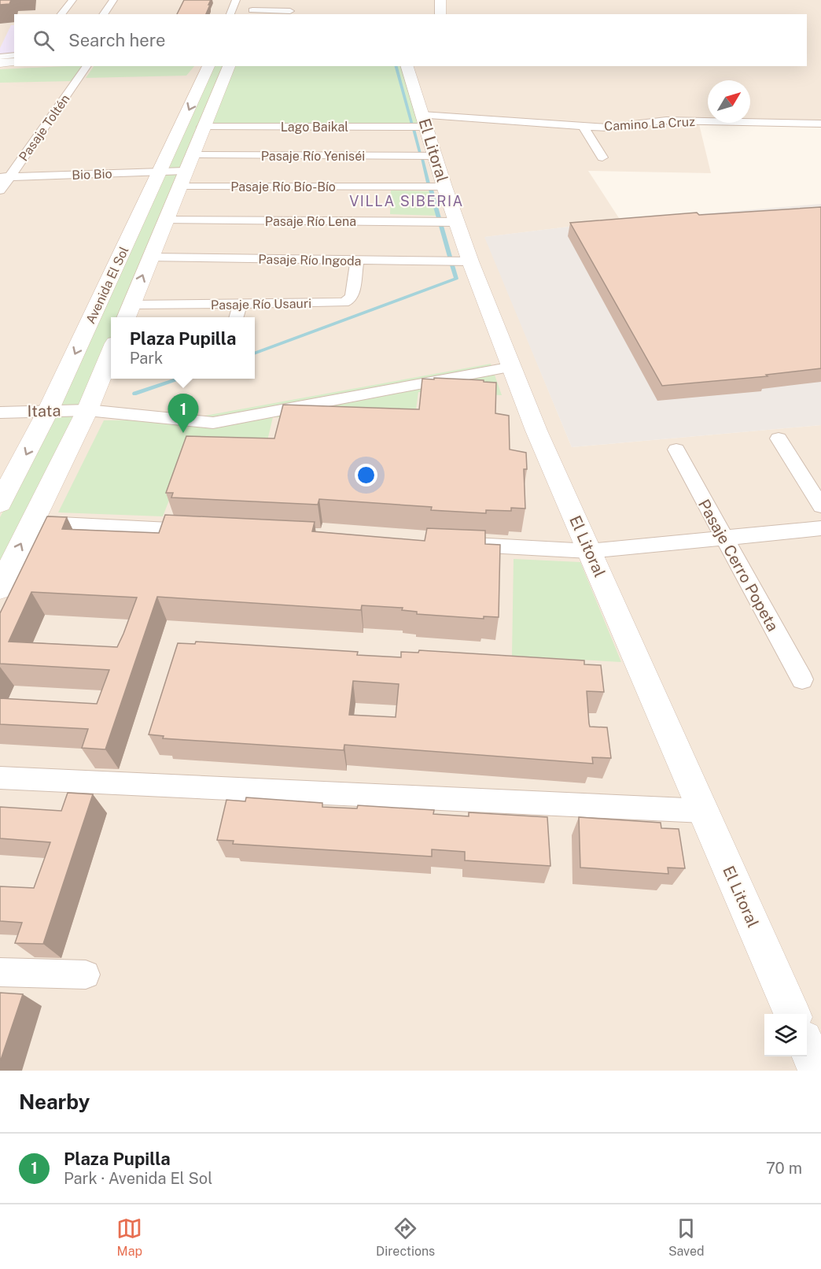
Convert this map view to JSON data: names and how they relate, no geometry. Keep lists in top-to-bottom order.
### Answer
{
  "streets": {
    "main road": ["Avenida El Sol"],
    "street": [
      "Camino La Cruz",
      "Lago Baikal",
      "Pasaje Toltén",
      "El Litoral",
      "Pasaje Río Yeniséi",
      "Bio Bio",
      "Pasaje Río Bío-Bío",
      "Pasaje Río Lena",
      "Pasaje Río Ingoda",
      "Pasaje Río Usauri",
      "Itata",
      "Pasaje Cerro Popeta"
    ]
  },
  "crossings": [
    ["Camino La Cruz", "Lago Baikal"],
    ["Camino La Cruz", "El Litoral"],
    ["Lago Baikal", "El Litoral"],
    ["Lago Baikal", "Avenida El Sol"],
    ["Pasaje Toltén", "Bio Bio"],
    ["El Litoral", "Pasaje Río Yeniséi"],
    ["El Litoral", "Pasaje Río Bío-Bío"],
    ["El Litoral", "Pasaje Río Lena"],
    ["El Litoral", "Pasaje Río Ingoda"],
    ["El Litoral", "Itata"],
    ["Pasaje Río Yeniséi", "Avenida El Sol"],
    ["Bio Bio", "Avenida El Sol"],
    ["Pasaje Río Bío-Bío", "Avenida El Sol"],
    ["Pasaje Río Lena", "Avenida El Sol"],
    ["Pasaje Río Ingoda", "Avenida El Sol"],
    ["Pasaje Río Ingoda", "Pasaje Río Usauri"],
    ["Avenida El Sol", "Pasaje Río Usauri"],
    ["Avenida El Sol", "Itata"]
  ],
  "districts": ["VILLA SIBERIA"],
  "north": "top right",
  "page": {
    "search": "Search here",
    "popup": ["Plaza Pupilla", "Park"],
    "pins": "1",
    "heading": "Nearby",
    "list": [
      {
        "mark": "1",
        "name": "Plaza Pupilla",
        "note": "Park · Avenida El Sol",
        "value": "70 m"
      }
    ],
    "nav": ["Map", "Directions", "Saved"]
  }
}
